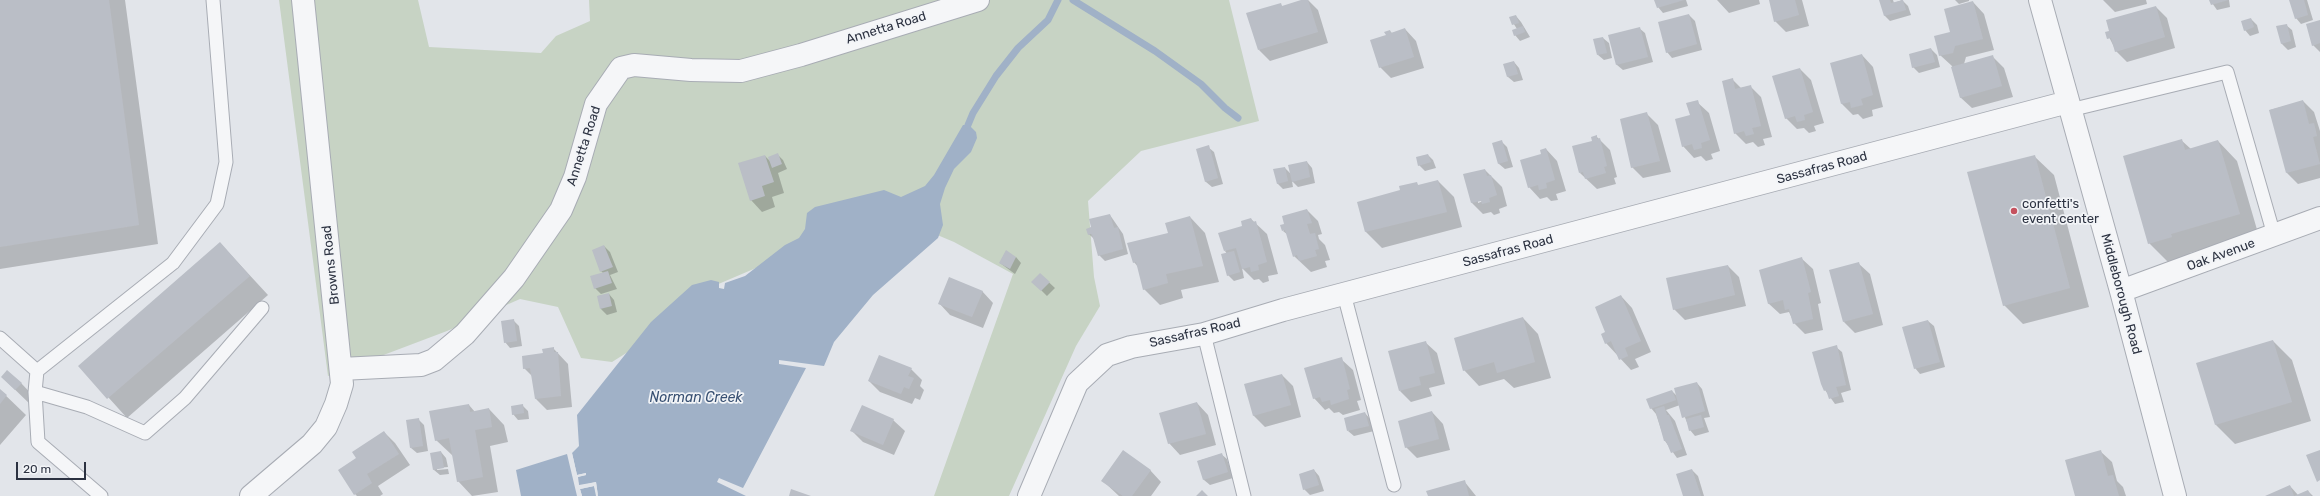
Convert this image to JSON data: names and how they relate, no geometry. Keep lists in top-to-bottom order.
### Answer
{
  "streets": {
    "street": [
      "Annetta Road",
      "Sassafras Road",
      "Oak Avenue",
      "Browns Road",
      "Middleborough Road"
    ]
  },
  "crossings": [
    ["Annetta Road", "Browns Road"],
    ["Sassafras Road", "Middleborough Road"],
    ["Oak Avenue", "Middleborough Road"]
  ],
  "water": ["Norman Creek"],
  "places": ["confetti's event center"],
  "scale_bar": "20 m"
}
